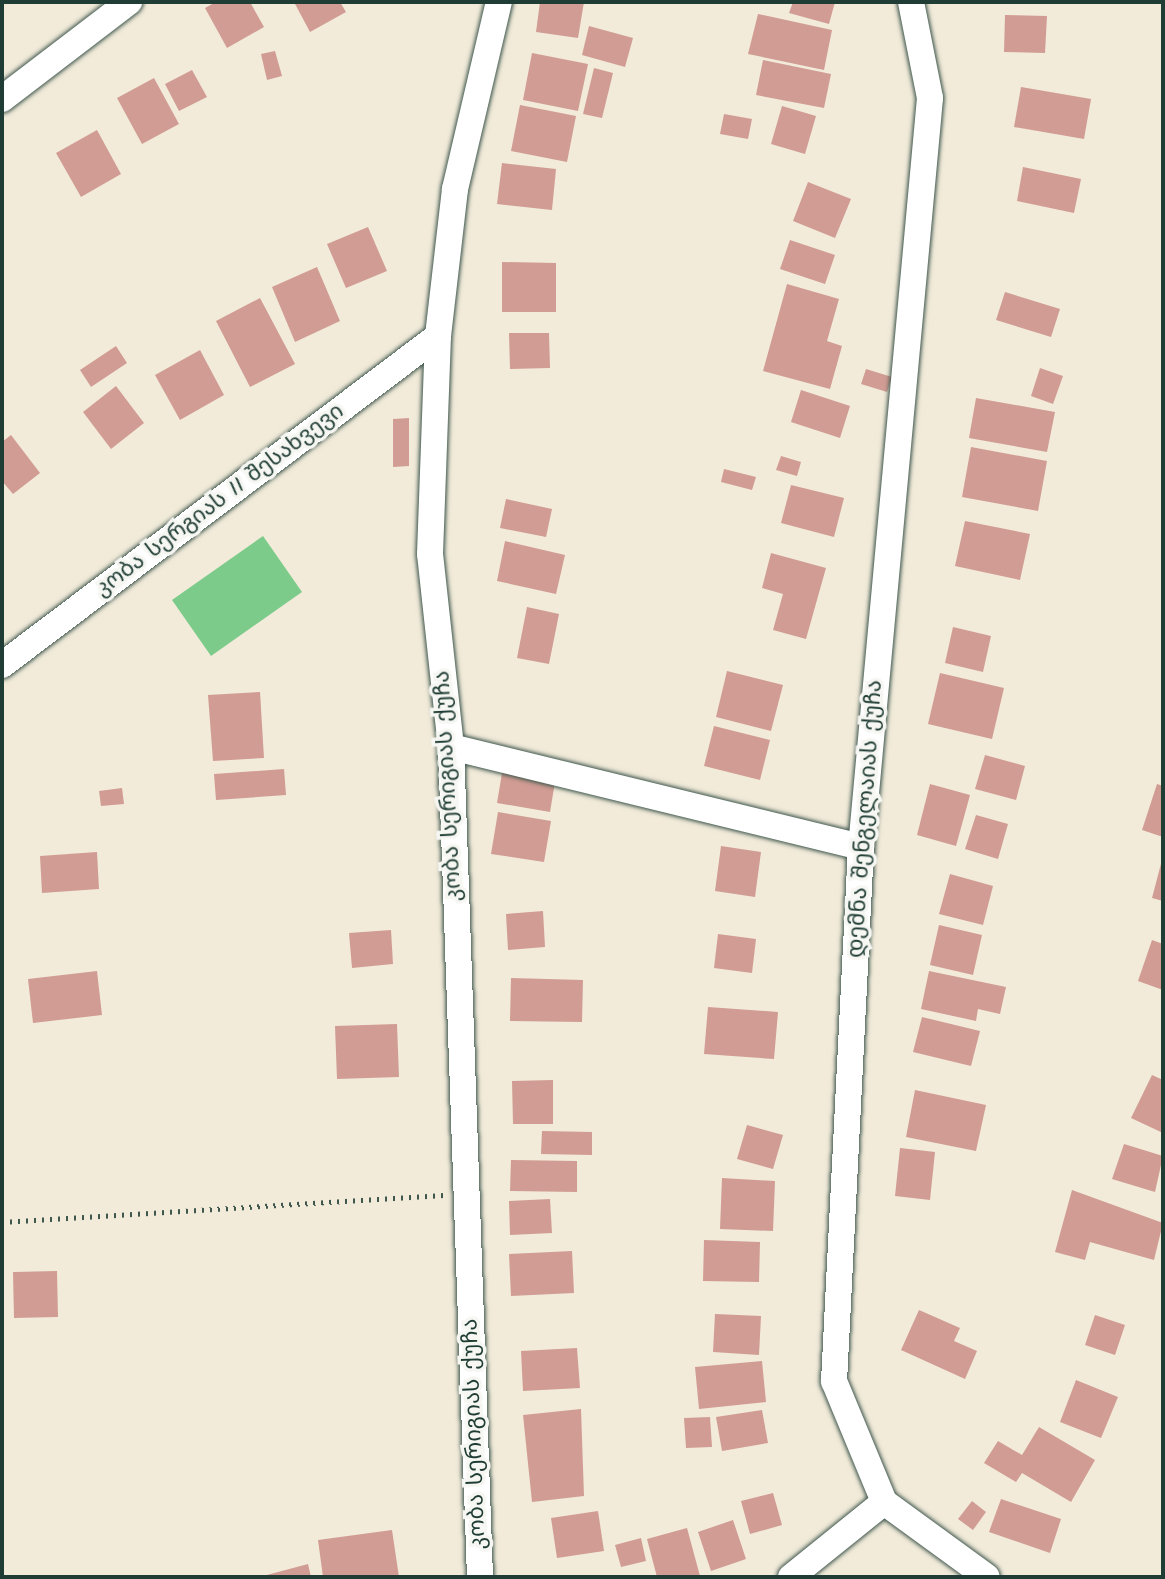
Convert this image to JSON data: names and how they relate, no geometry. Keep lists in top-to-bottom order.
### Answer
{
  "streets": {
    "street": ["კობა სერგიას II შესახვევი", "კობა სერიგიას ქუჩა", "დემნა შენგელაიას ქუჩა"]
  },
  "crossings": [
    ["კობა სერგიას II შესახვევი", "კობა სერიგიას ქუჩა"]
  ]
}
